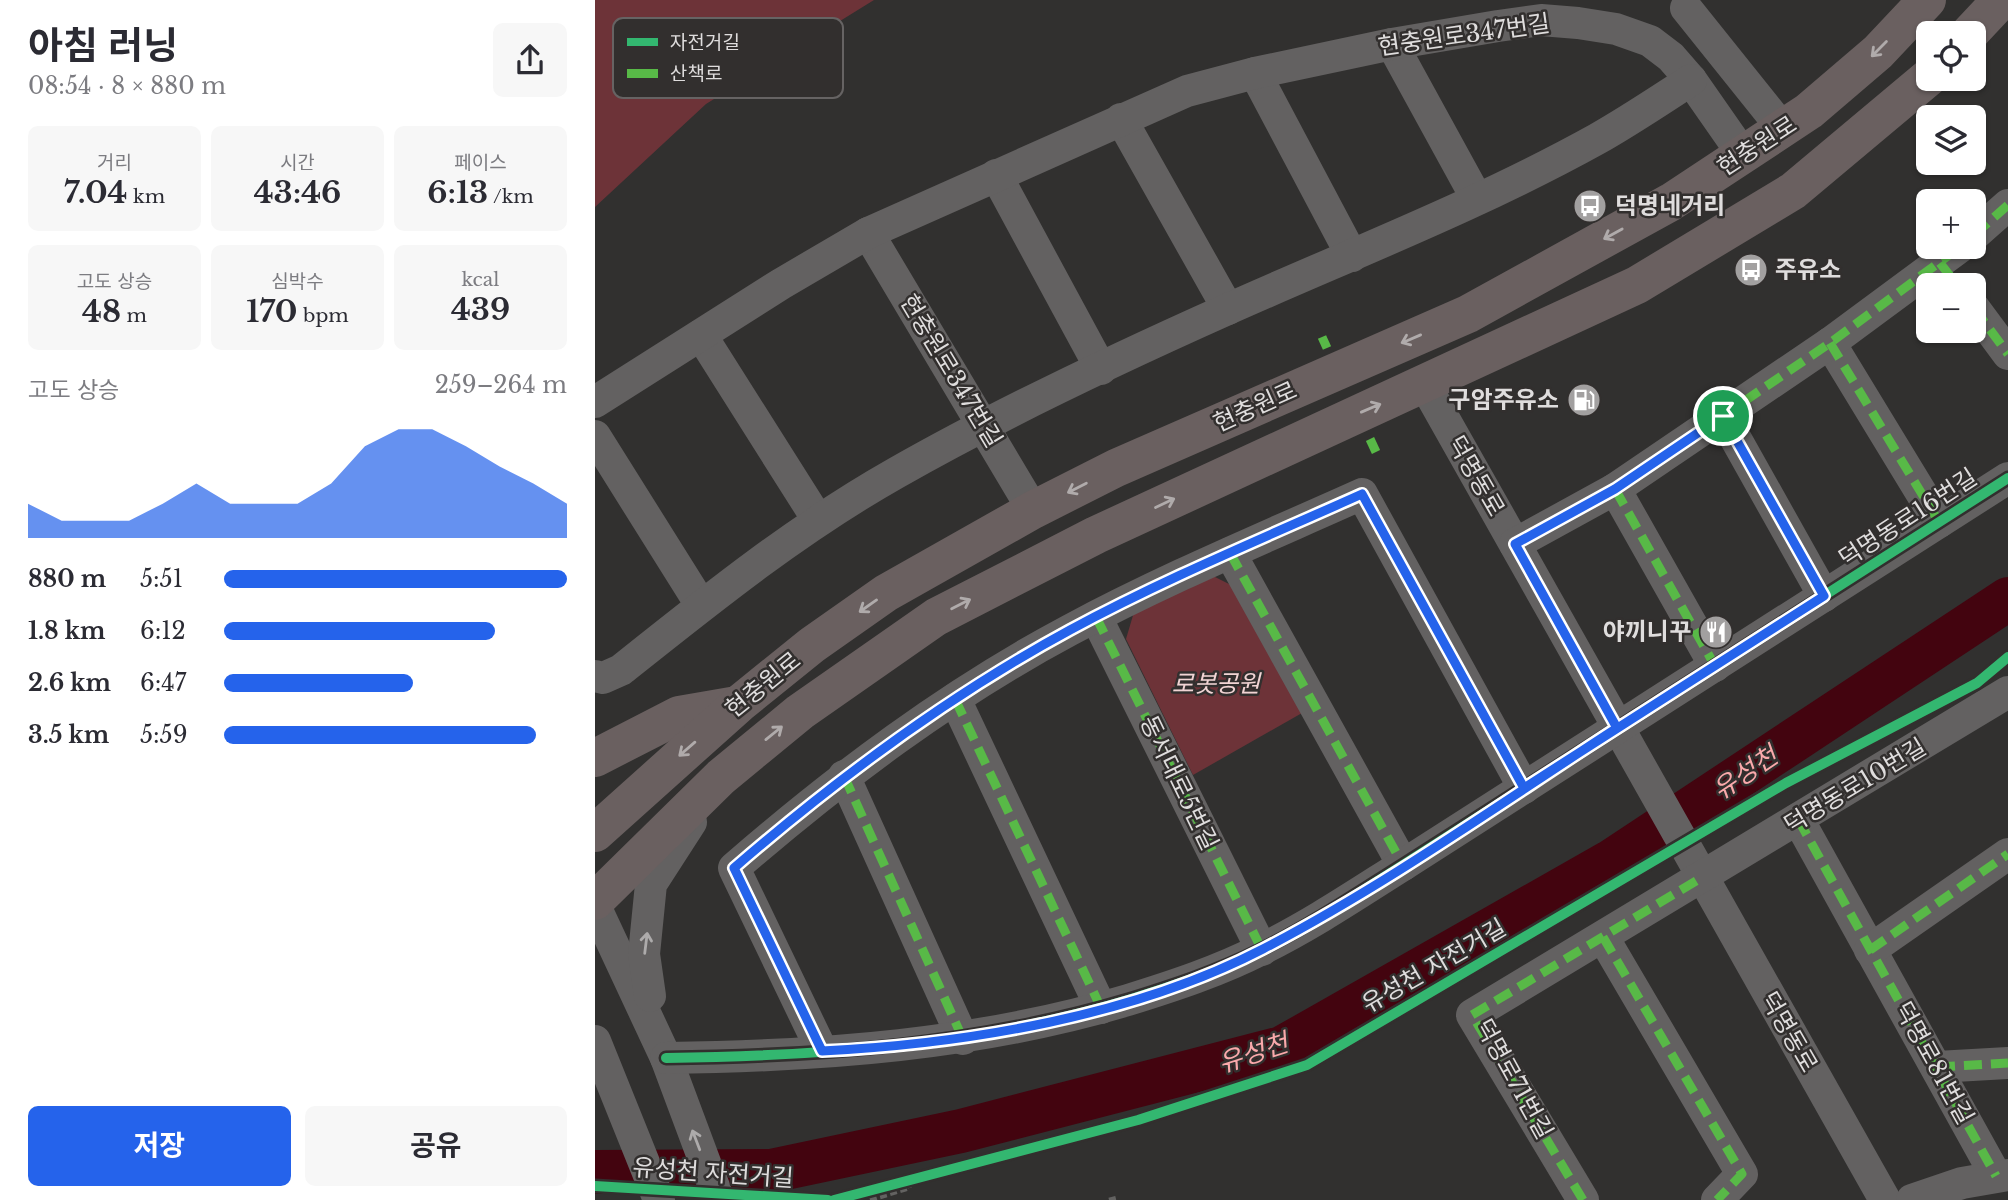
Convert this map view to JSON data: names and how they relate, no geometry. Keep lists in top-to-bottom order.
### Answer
{
  "streets": {
    "main road": ["현충원로"],
    "street": [
      "현충원로347번길",
      "덕명동로",
      "덕명동로16번길",
      "동서대로5번길",
      "덕명동로10번길",
      "덕명로81번길",
      "덕명로71번길"
    ],
    "cycle path": ["유성천 자전거길"]
  },
  "crossings": [
    ["현충원로347번길", "현충원로"],
    ["현충원로", "덕명동로"],
    ["덕명동로", "덕명동로16번길"],
    ["덕명동로", "덕명동로10번길"],
    ["덕명동로", "덕명로71번길"],
    ["덕명동로10번길", "덕명로81번길"],
    ["덕명동로10번길", "덕명로71번길"]
  ],
  "water": ["유성천"],
  "parks": ["로봇공원"],
  "places": {
    "bus stop": ["덕명네거리", "주유소"],
    "fuel station": ["구암주유소"],
    "restaurant": ["야끼니꾸"]
  },
  "legend": ["자전거길", "산책로"],
  "page": {
    "heading": ["아침 러닝", "08:54 · 8 × 880 m"],
    "map_buttons": ["+", "−"],
    "stats": [
      ["거리", "7.04 km"],
      ["시간", "43:46"],
      ["페이스", "6:13 /km"],
      ["고도 상승", "48 m"],
      ["심박수", "170 bpm"],
      ["kcal", "439"]
    ],
    "chart": ["고도 상승", "259–264 m"],
    "list": [
      {
        "name": "880 m",
        "note": "5:51"
      },
      {
        "name": "1.8 km",
        "note": "6:12"
      },
      {
        "name": "2.6 km",
        "note": "6:47"
      },
      {
        "name": "3.5 km",
        "note": "5:59"
      }
    ],
    "buttons": ["저장", "공유"]
  }
}
